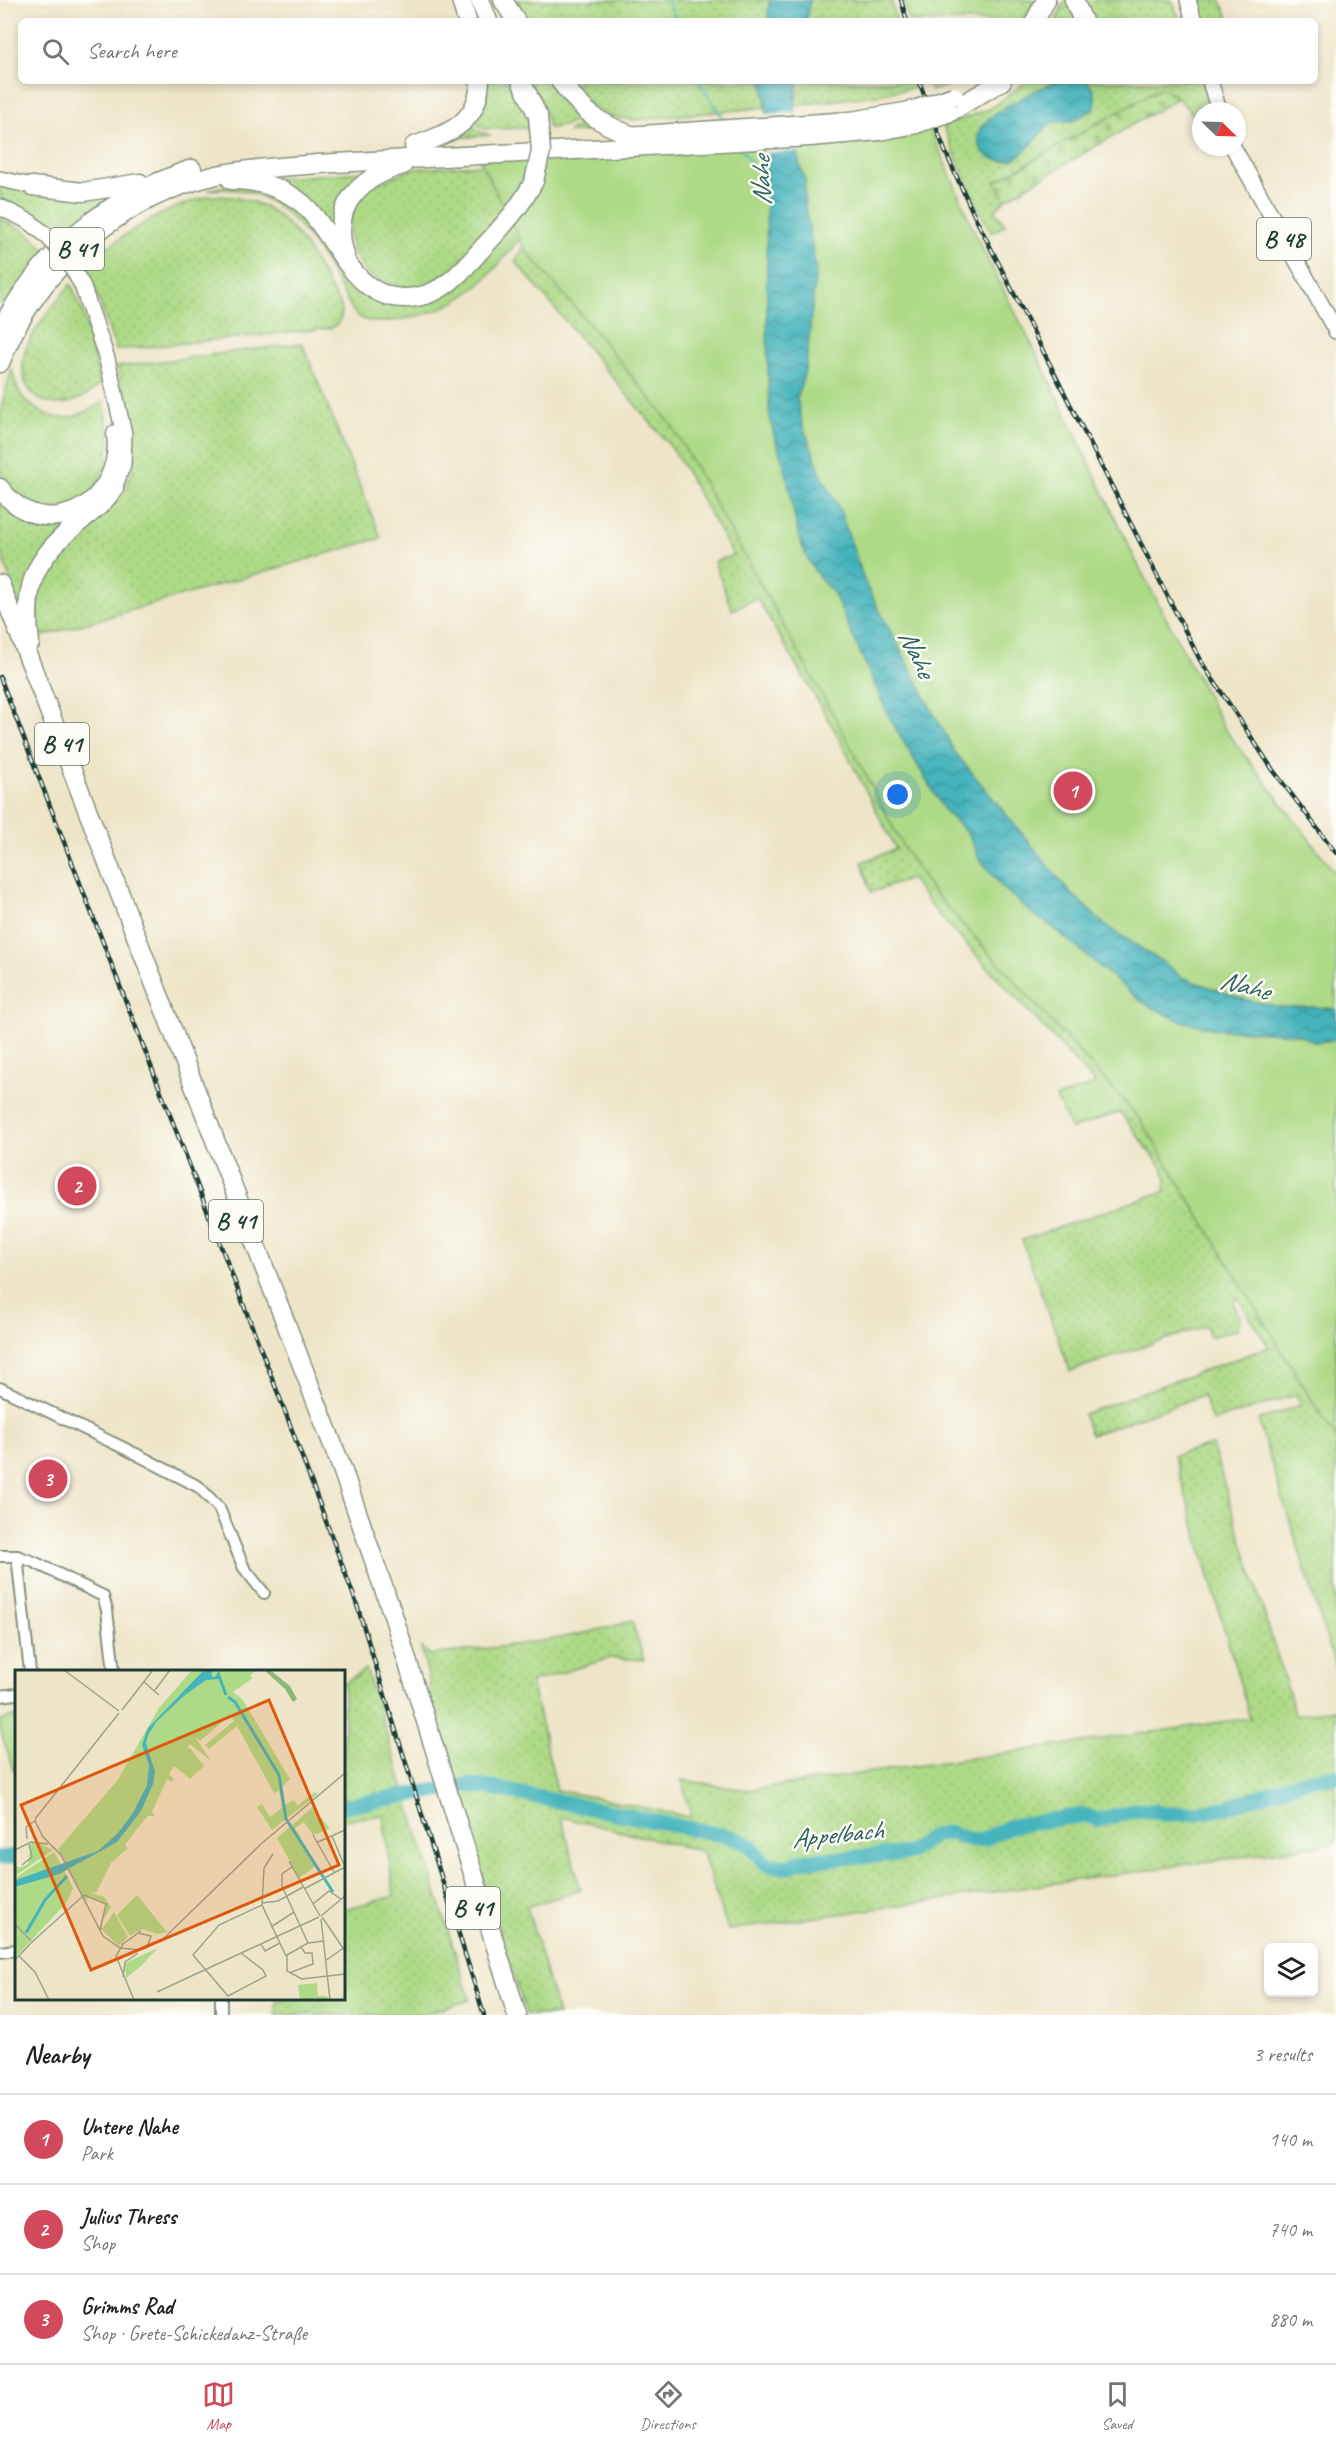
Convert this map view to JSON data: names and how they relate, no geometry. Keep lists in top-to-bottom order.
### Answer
{
  "streets": {
    "highway": ["B 41"],
    "main road": ["B 48"]
  },
  "water": ["Nahe", "Appelbach"],
  "north": "bottom right",
  "page": {
    "search": "Search here",
    "pins": ["1", "2", "3"],
    "heading": ["Nearby", "3 results"],
    "list": [
      {
        "mark": "1",
        "name": "Untere Nahe",
        "note": "Park",
        "value": "140 m"
      },
      {
        "mark": "2",
        "name": "Julius Thress",
        "note": "Shop",
        "value": "740 m"
      },
      {
        "mark": "3",
        "name": "Grimms Rad",
        "note": "Shop · Grete-Schickedanz-Straße",
        "value": "880 m"
      }
    ],
    "nav": ["Map", "Directions", "Saved"]
  }
}
